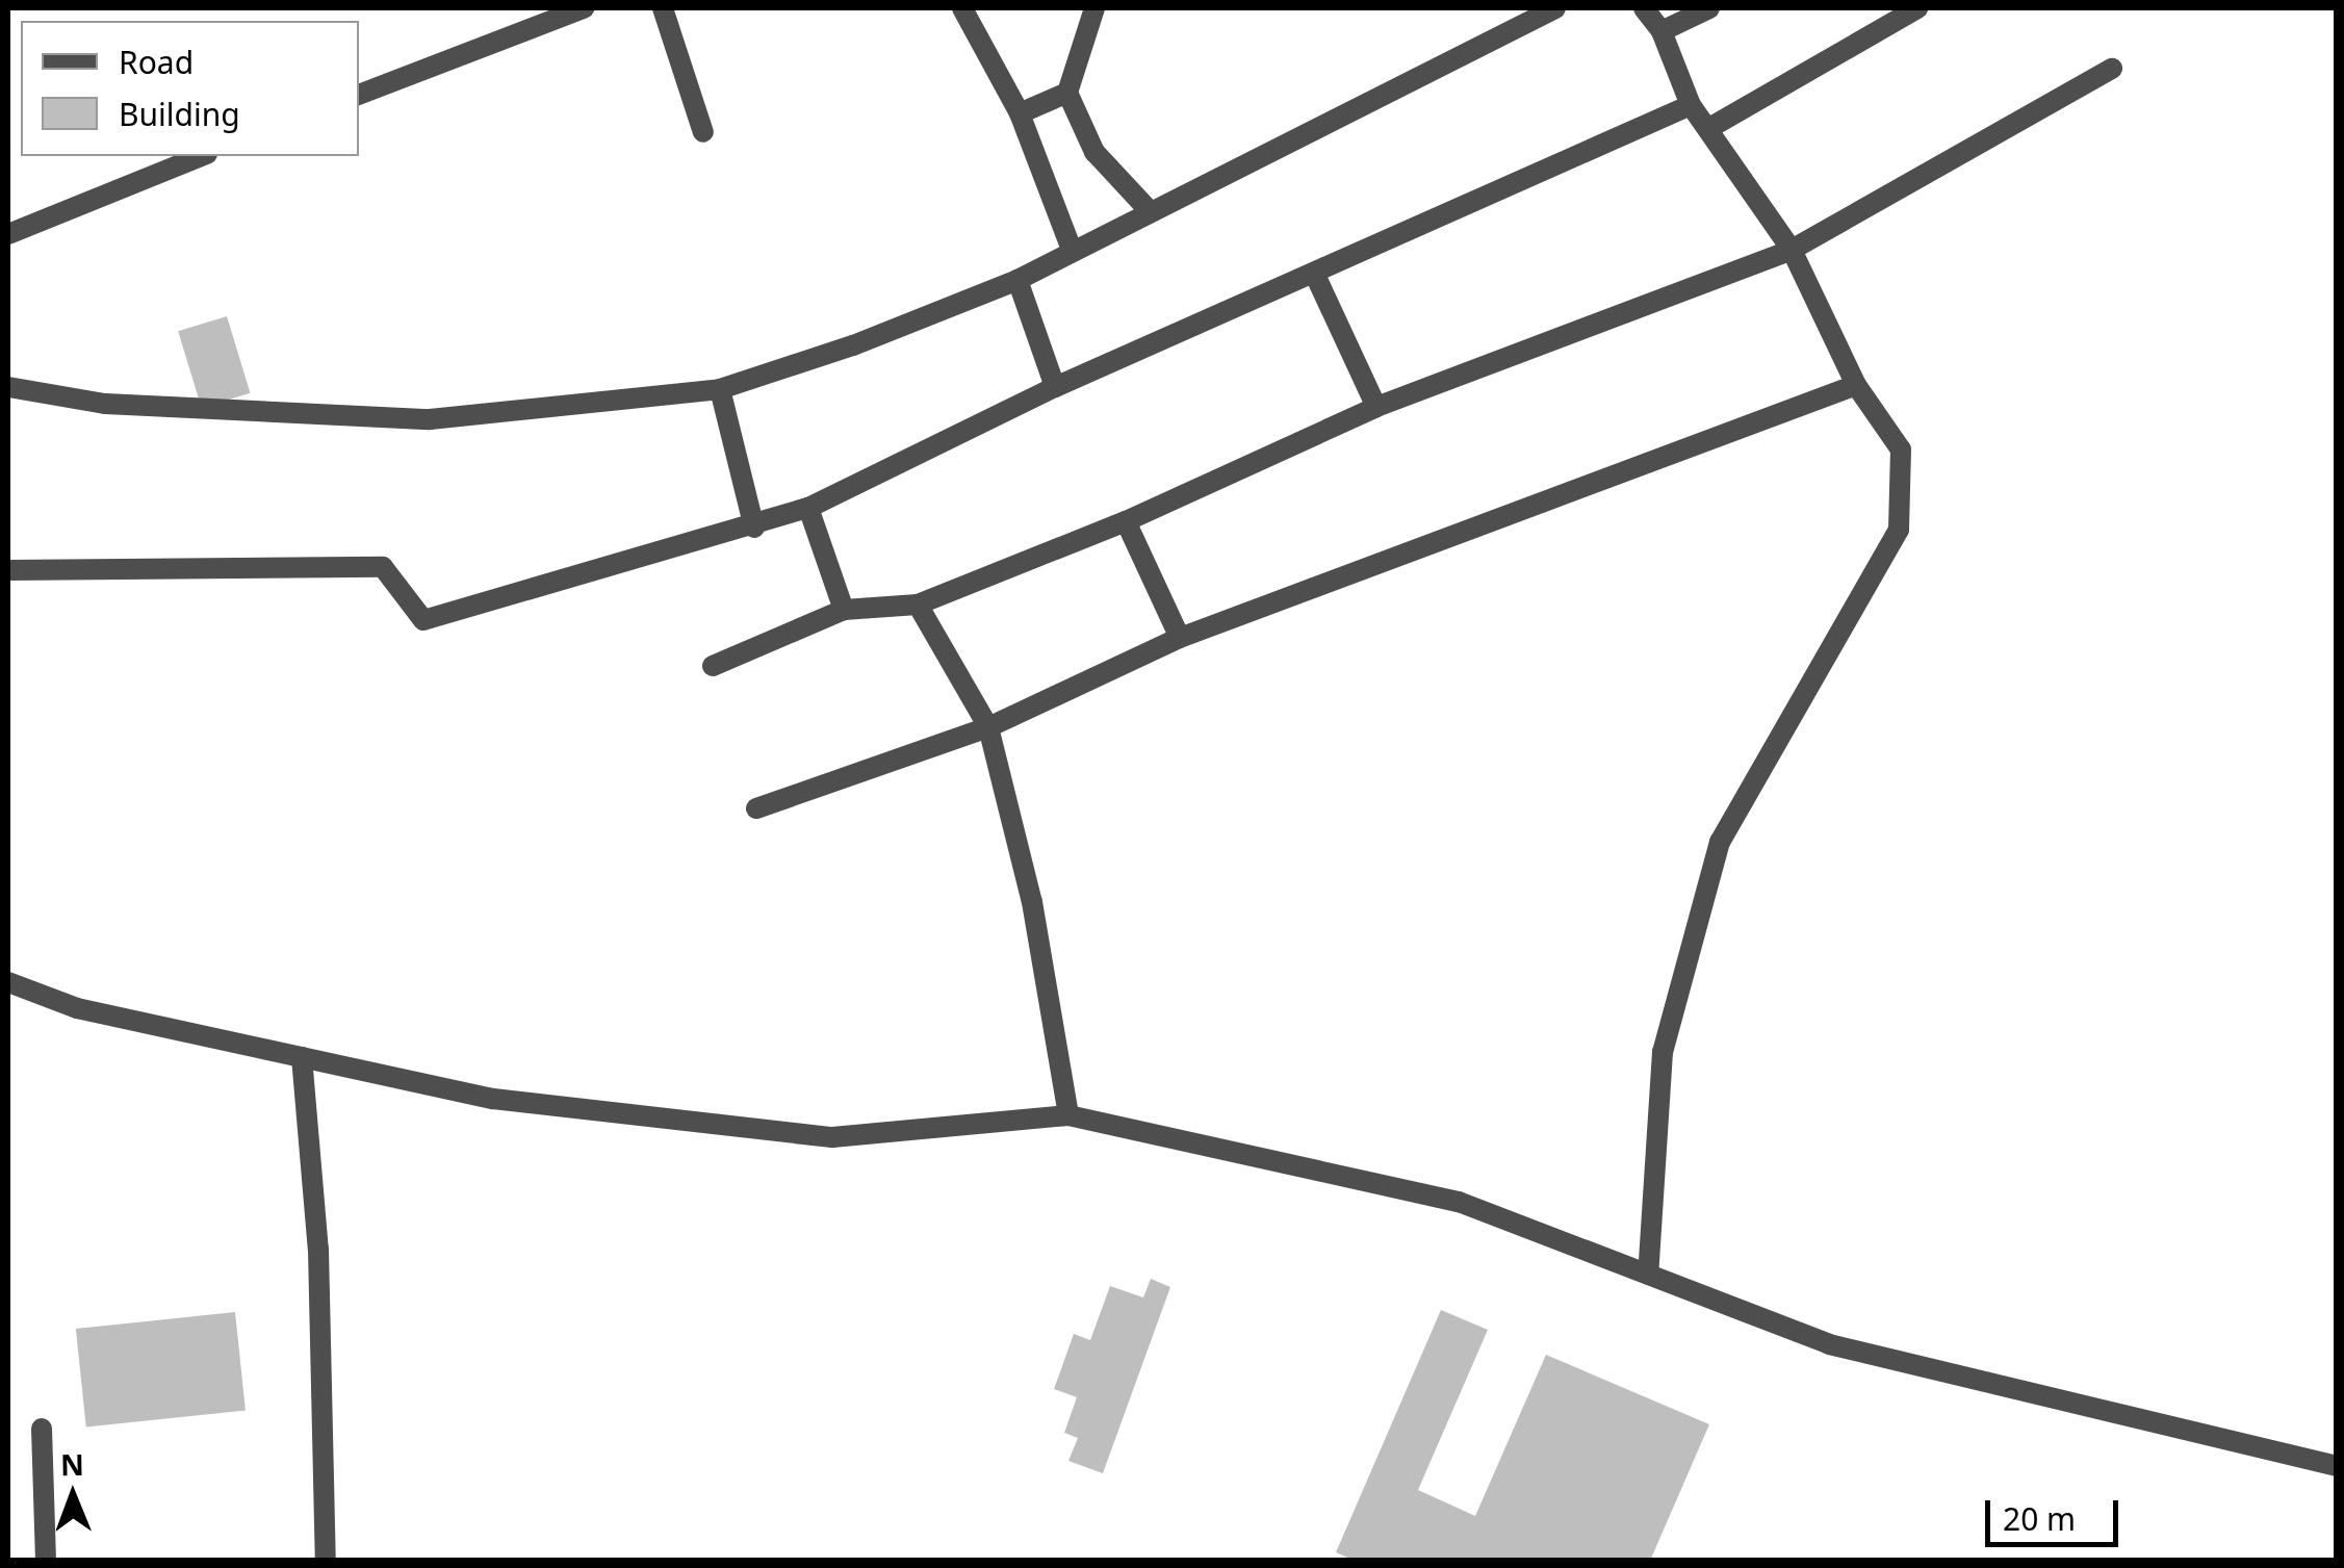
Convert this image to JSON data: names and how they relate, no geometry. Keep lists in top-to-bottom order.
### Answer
{
  "legend": ["Road", "Building"],
  "scale_bar": "20 m",
  "north": "top"
}
